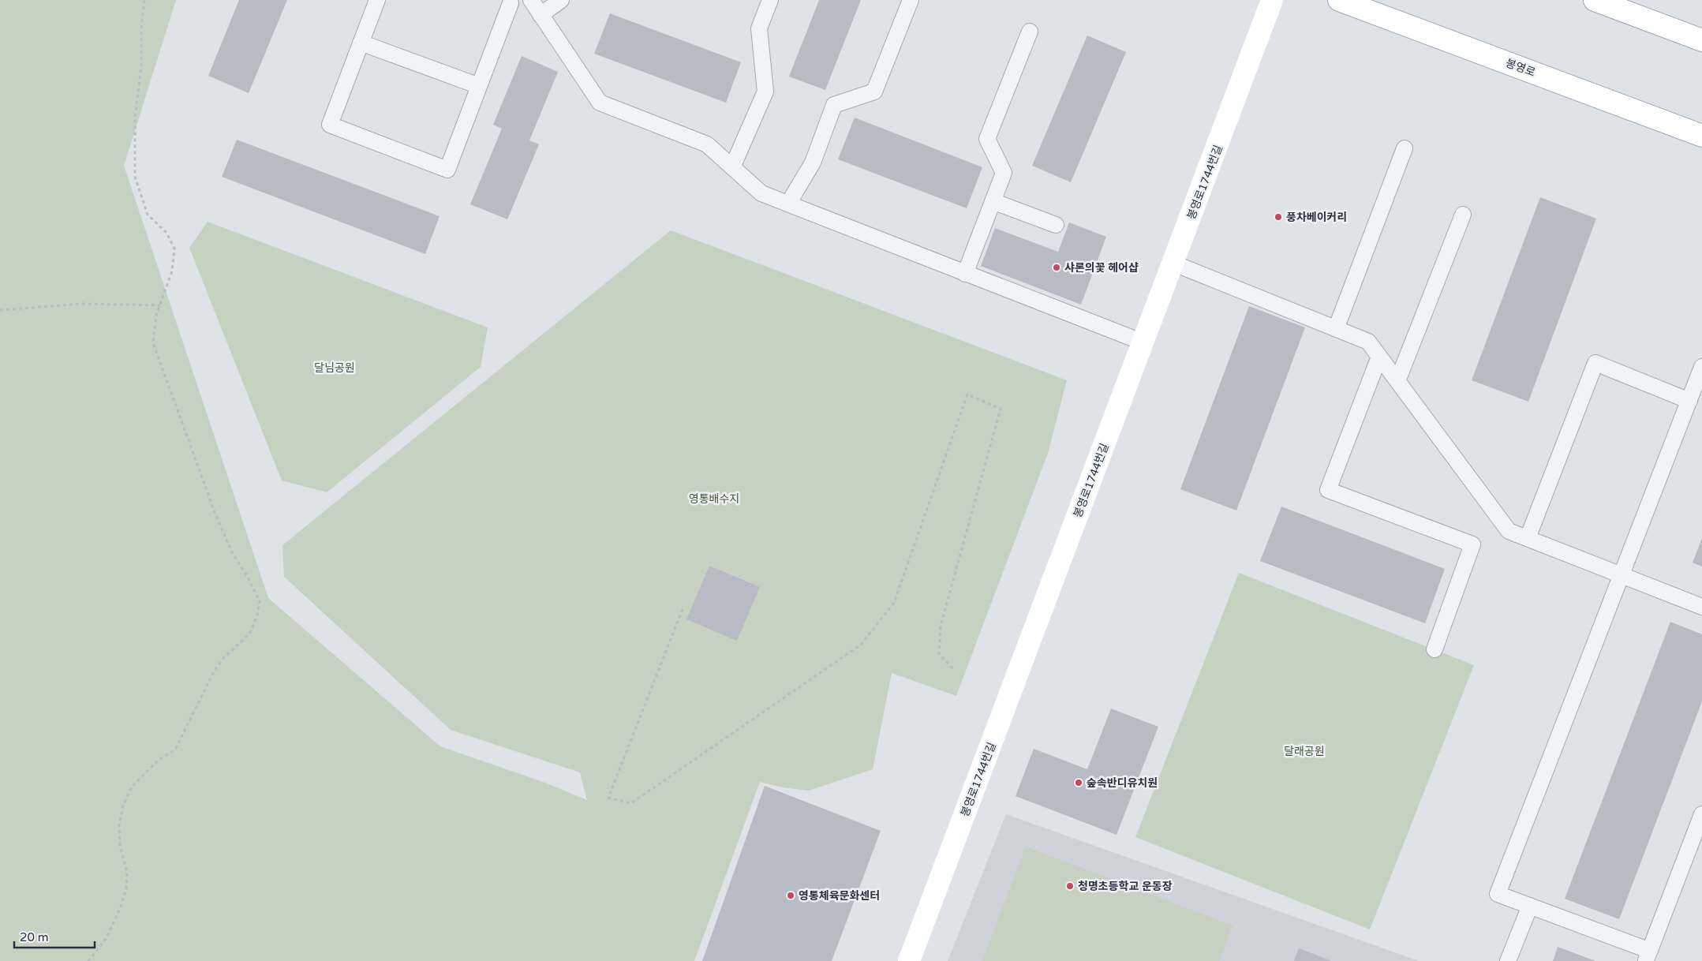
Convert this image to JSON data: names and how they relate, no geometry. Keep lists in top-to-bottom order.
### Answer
{
  "streets": {
    "street": ["봉영로", "봉영로1744번길"]
  },
  "parks": ["달님공원", "영통배수지", "달래공원"],
  "places": [
    "풍차베이커리",
    "샤론의꽃 헤어샵",
    "숲속반디유치원",
    "청명초등학교 운동장",
    "영통체육문화센터"
  ],
  "scale_bar": "20 m"
}
